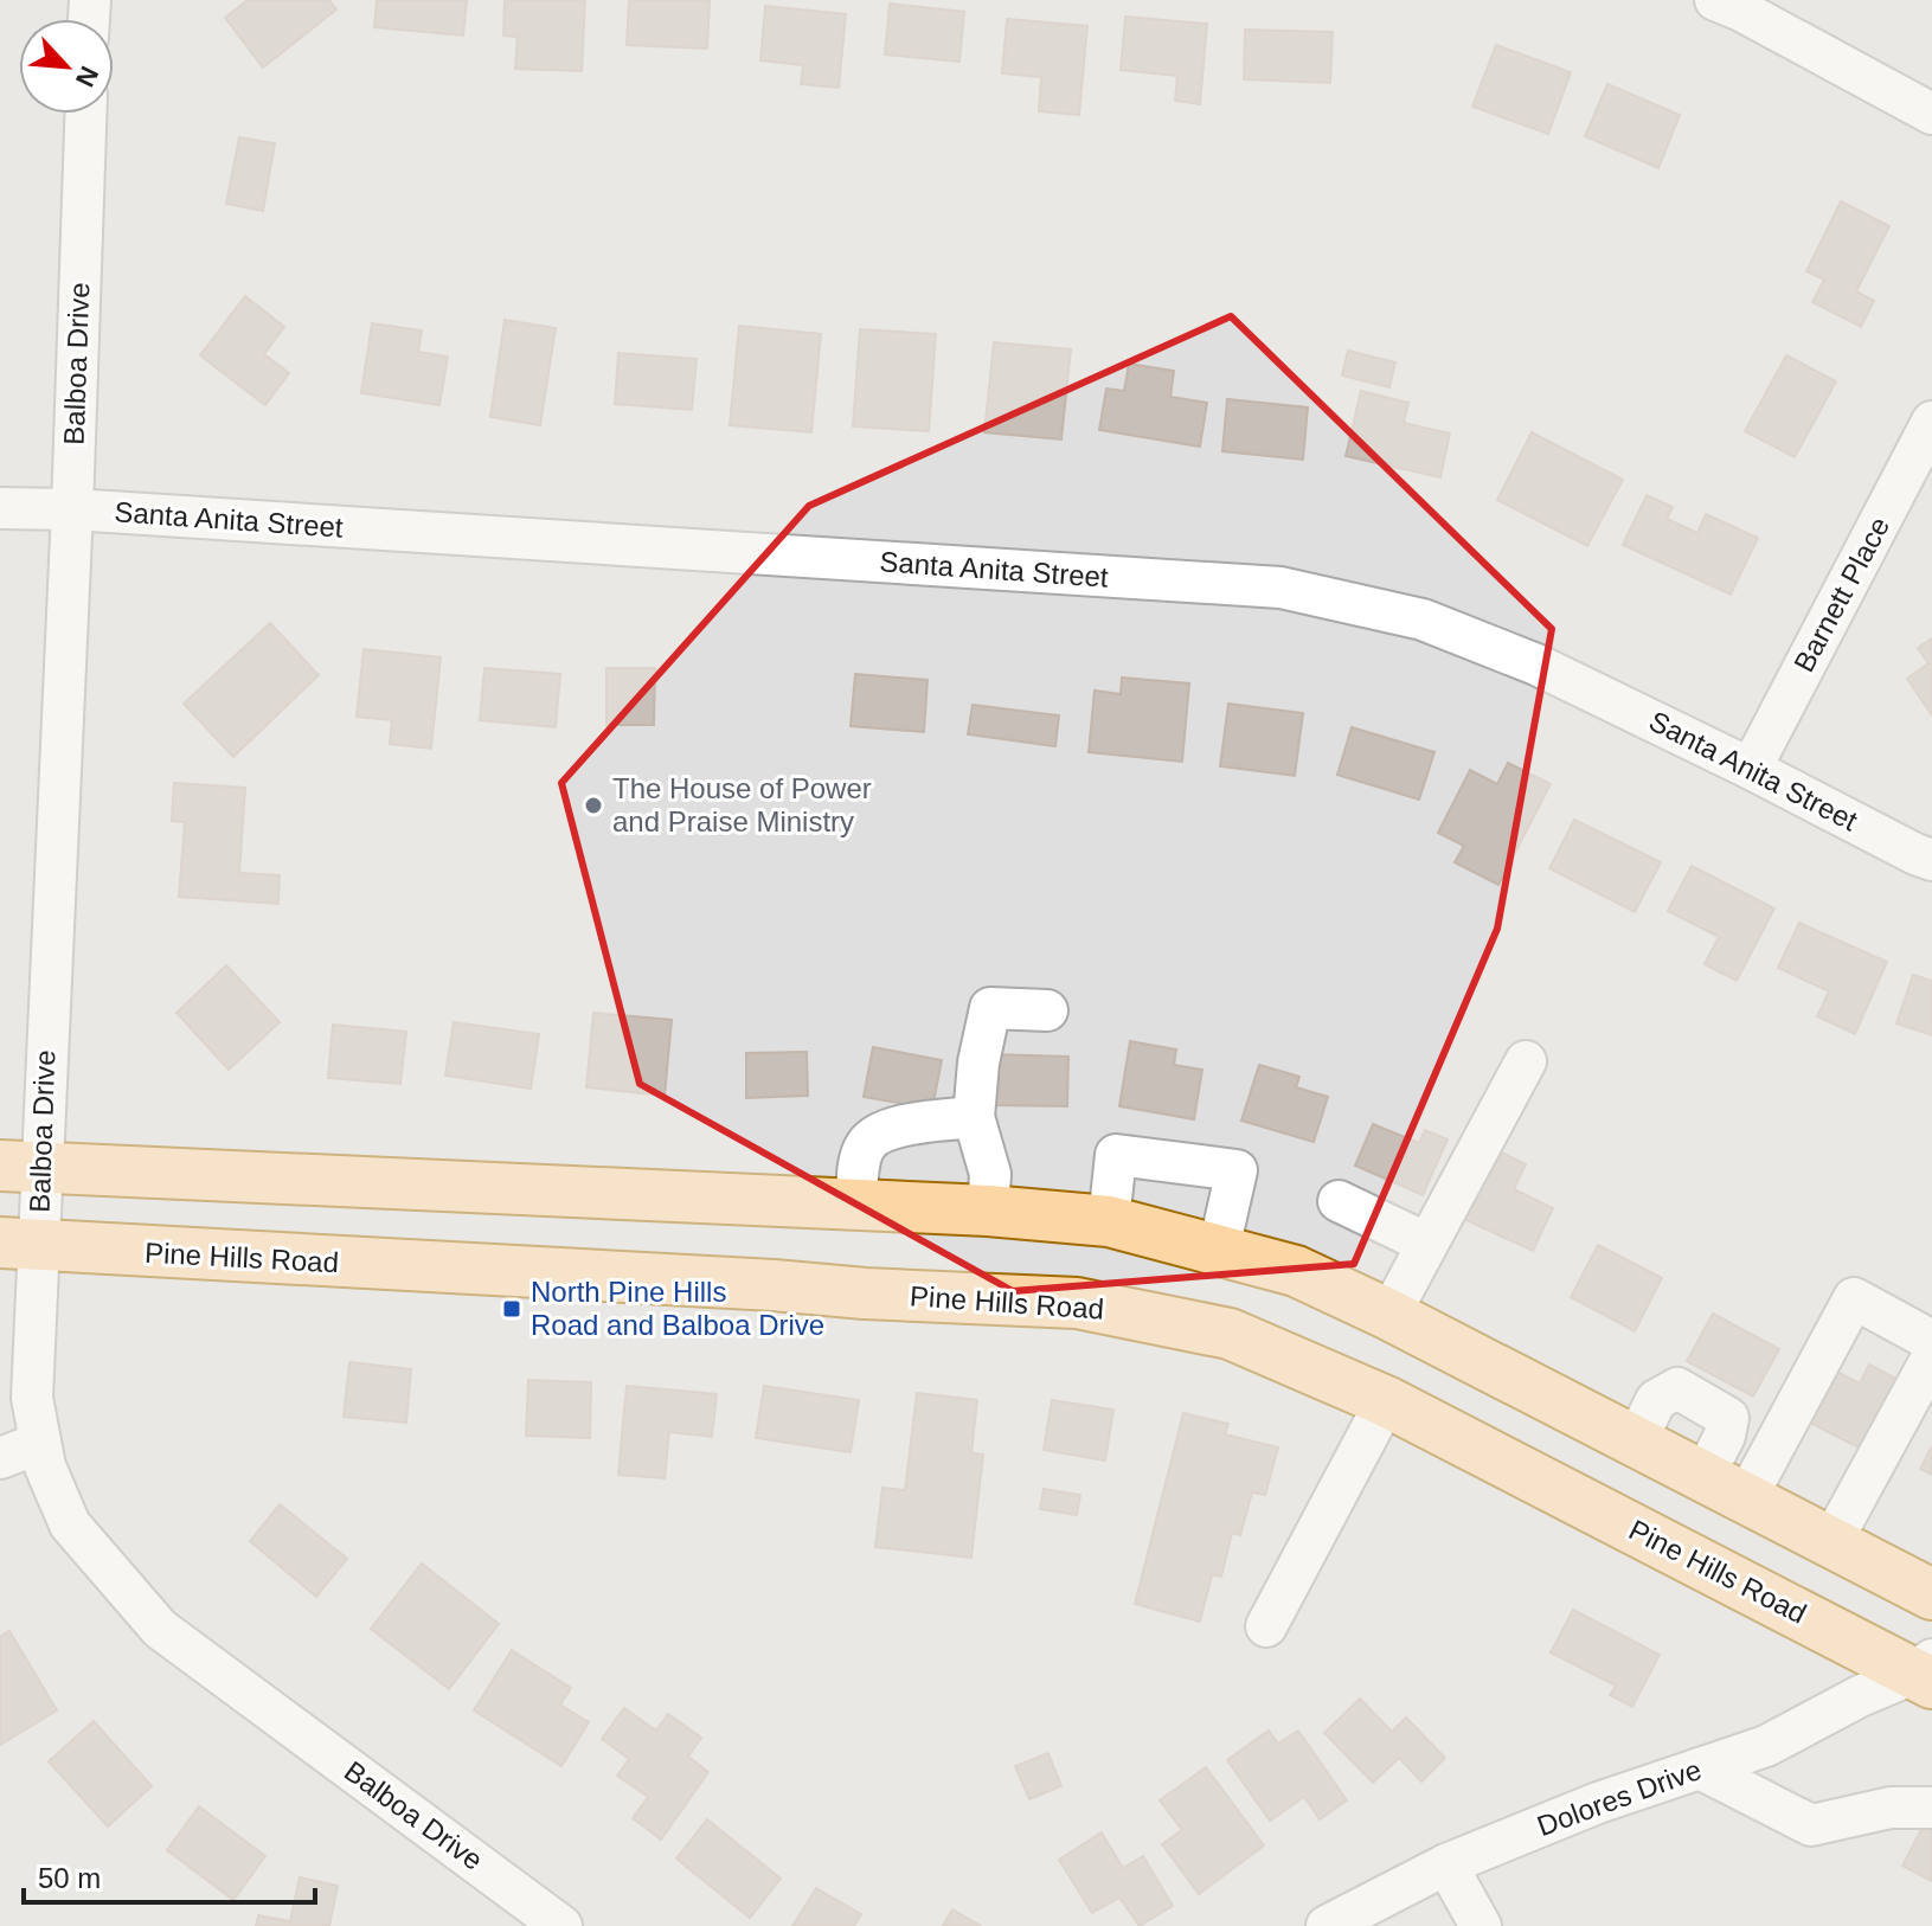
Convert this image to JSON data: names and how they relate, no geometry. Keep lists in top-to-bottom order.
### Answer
{
  "streets": {
    "main road": ["Pine Hills Road"],
    "street": [
      "Balboa Drive",
      "Santa Anita Street",
      "Barnett Place",
      "Dolores Drive"
    ]
  },
  "crossings": [
    ["Balboa Drive", "Santa Anita Street"],
    ["Balboa Drive", "Pine Hills Road"],
    ["Santa Anita Street", "Barnett Place"],
    ["Pine Hills Road", "Dolores Drive"]
  ],
  "places": {
    "other": ["The House of Power and Praise Ministry"],
    "transit": ["North Pine Hills Road and Balboa Drive"]
  },
  "scale_bar": "50 m",
  "north": "bottom right"
}
